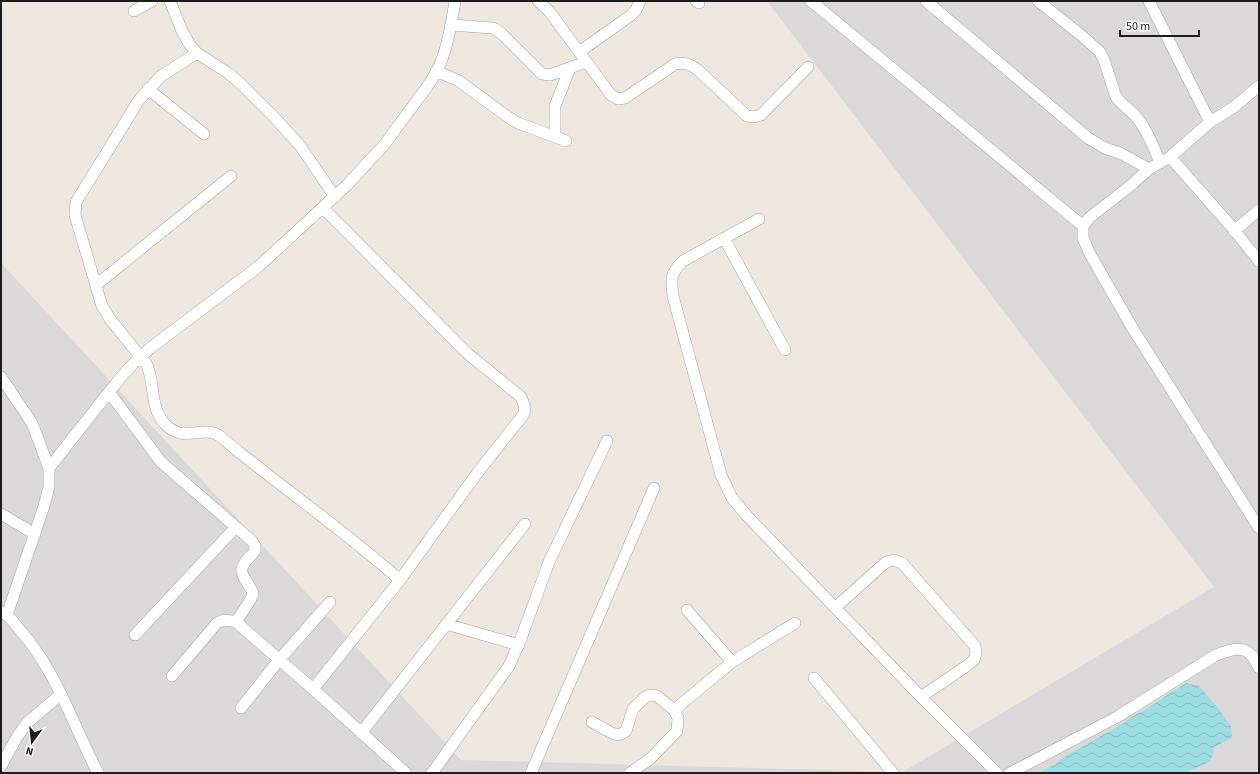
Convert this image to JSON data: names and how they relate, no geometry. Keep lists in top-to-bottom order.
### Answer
{
  "scale_bar": "50 m",
  "north": "bottom"
}
